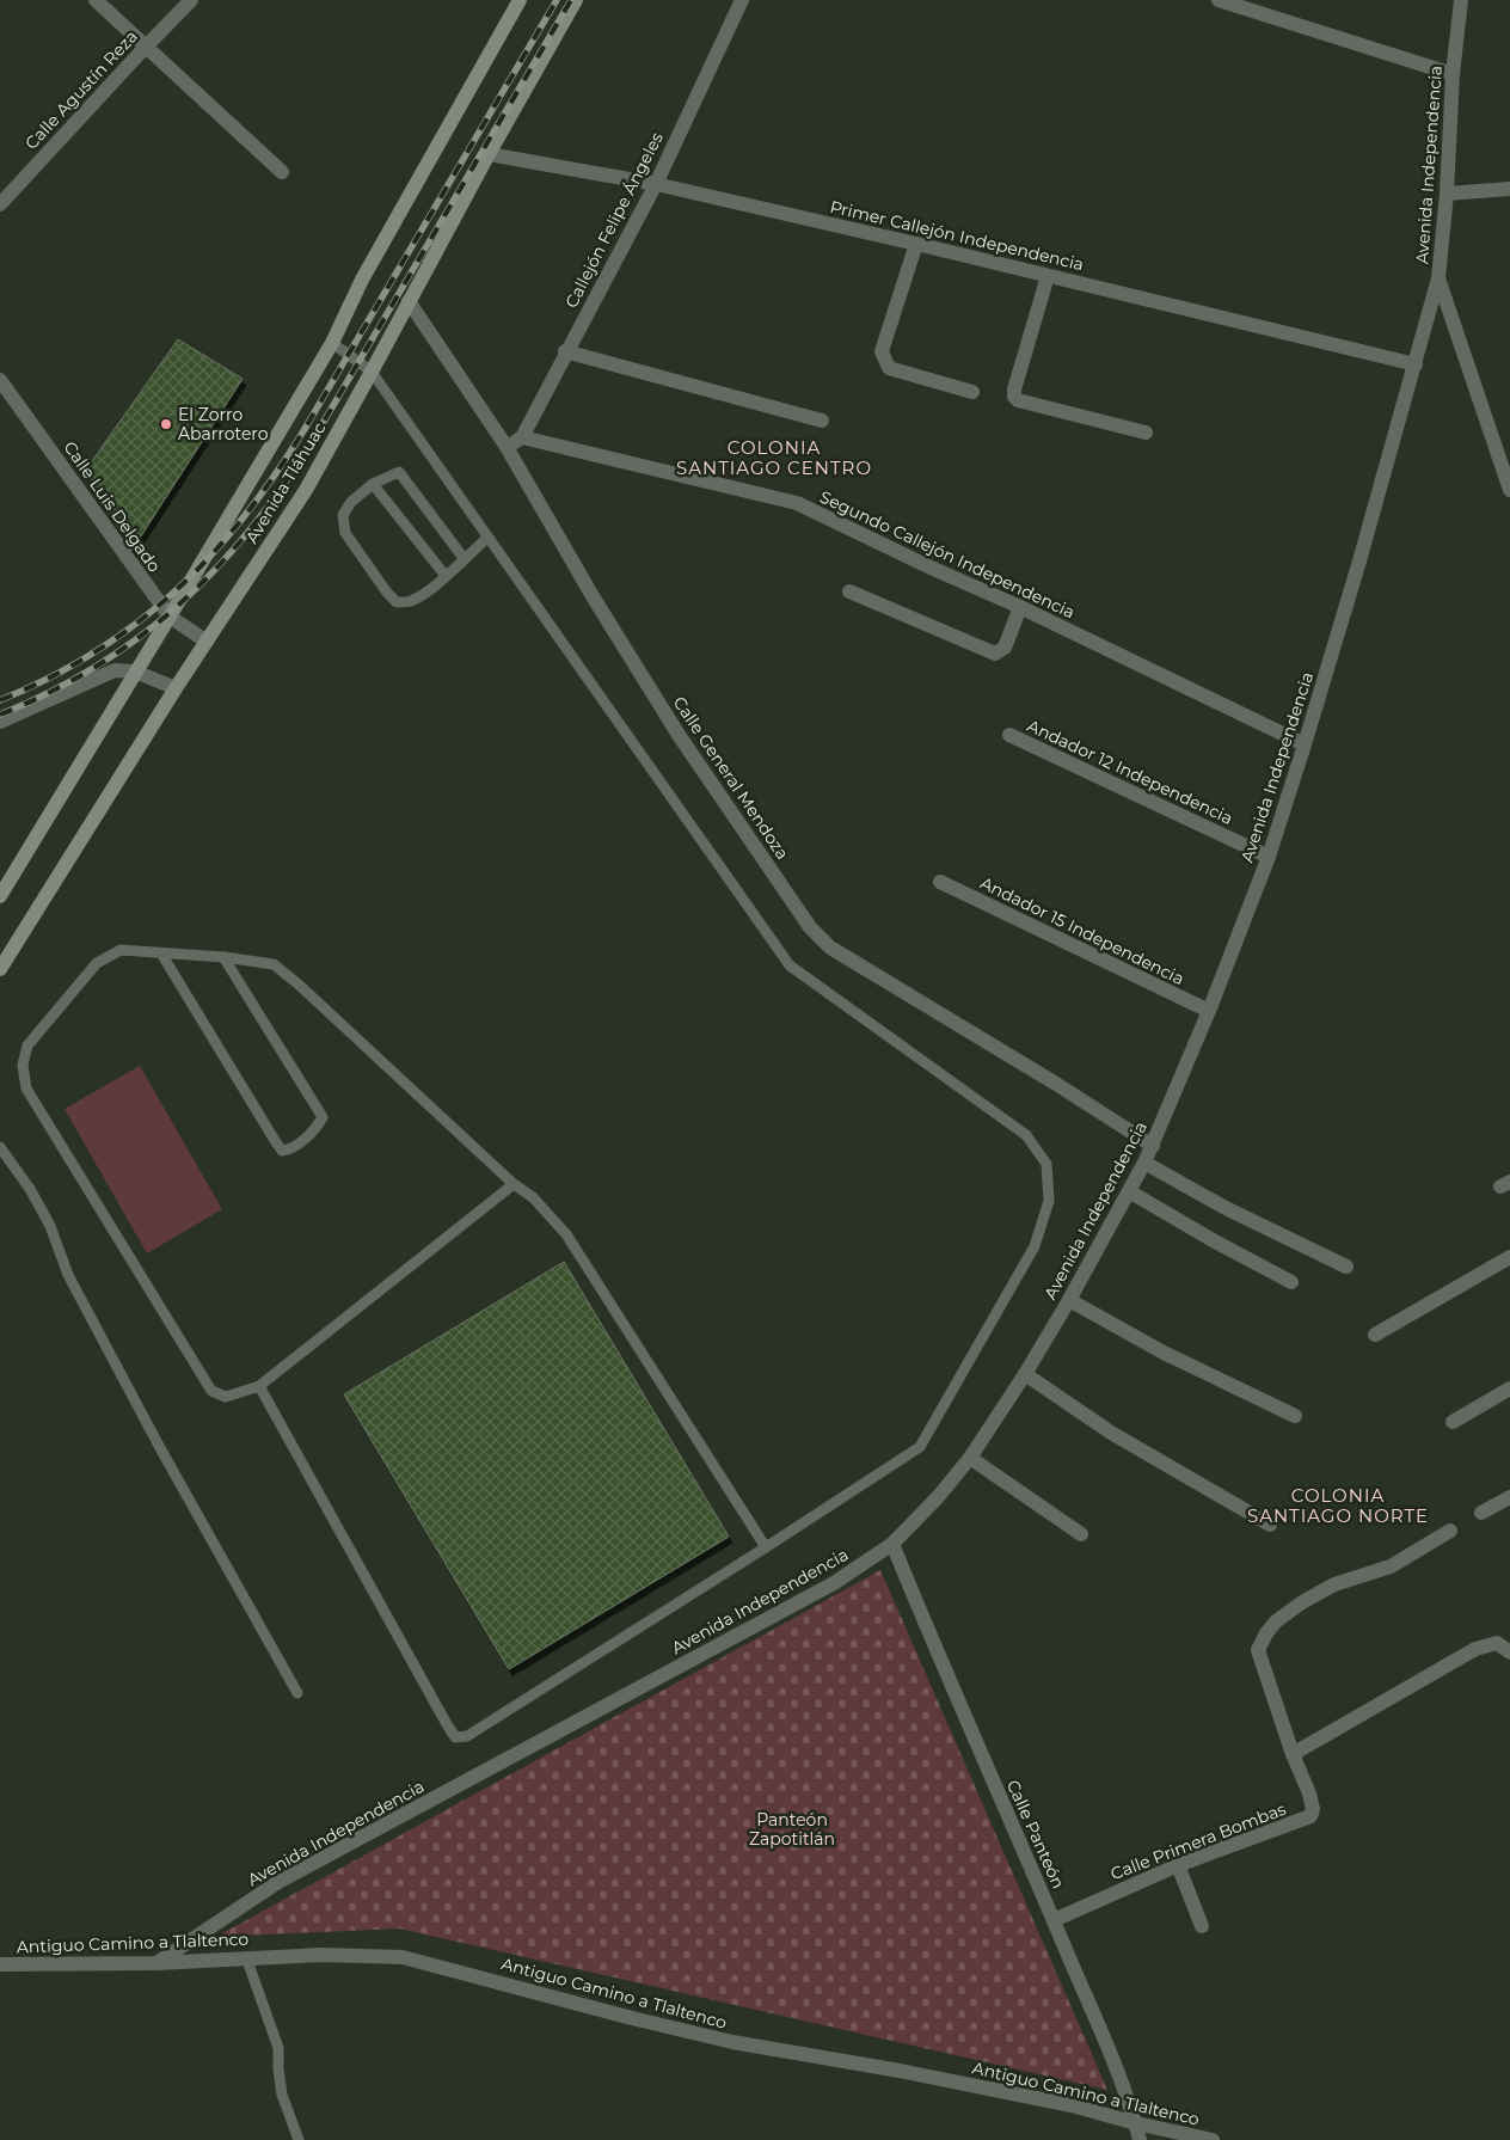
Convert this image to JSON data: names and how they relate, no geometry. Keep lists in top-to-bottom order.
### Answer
{
  "streets": {
    "main road": ["Avenida Tláhuac"],
    "street": [
      "Calle Agustín Reza",
      "Avenida Independencia",
      "Callejón Felipe Ángeles",
      "Primer Callejón Independencia",
      "Calle Luis Delgado",
      "Segundo Callejón Independencia",
      "Andador 12 Independencia",
      "Calle General Mendoza",
      "Andador 15 Independencia",
      "Calle Panteón",
      "Calle Primera Bombas",
      "Antiguo Camino a Tlaltenco"
    ]
  },
  "crossings": [
    ["Avenida Independencia", "Primer Callejón Independencia"],
    ["Avenida Independencia", "Segundo Callejón Independencia"],
    ["Avenida Independencia", "Andador 12 Independencia"],
    ["Avenida Independencia", "Calle General Mendoza"],
    ["Avenida Independencia", "Andador 15 Independencia"],
    ["Avenida Independencia", "Calle Panteón"],
    ["Avenida Independencia", "Antiguo Camino a Tlaltenco"],
    ["Callejón Felipe Ángeles", "Primer Callejón Independencia"],
    ["Callejón Felipe Ángeles", "Segundo Callejón Independencia"],
    ["Primer Callejón Independencia", "Avenida Tláhuac"],
    ["Avenida Tláhuac", "Calle Luis Delgado"],
    ["Avenida Tláhuac", "Calle General Mendoza"],
    ["Calle Panteón", "Calle Primera Bombas"],
    ["Calle Panteón", "Antiguo Camino a Tlaltenco"]
  ],
  "districts": ["COLONIA SANTIAGO CENTRO", "COLONIA SANTIAGO NORTE"],
  "parks": ["Panteón Zapotitlán"],
  "places": ["El Zorro Abarrotero"]
}
